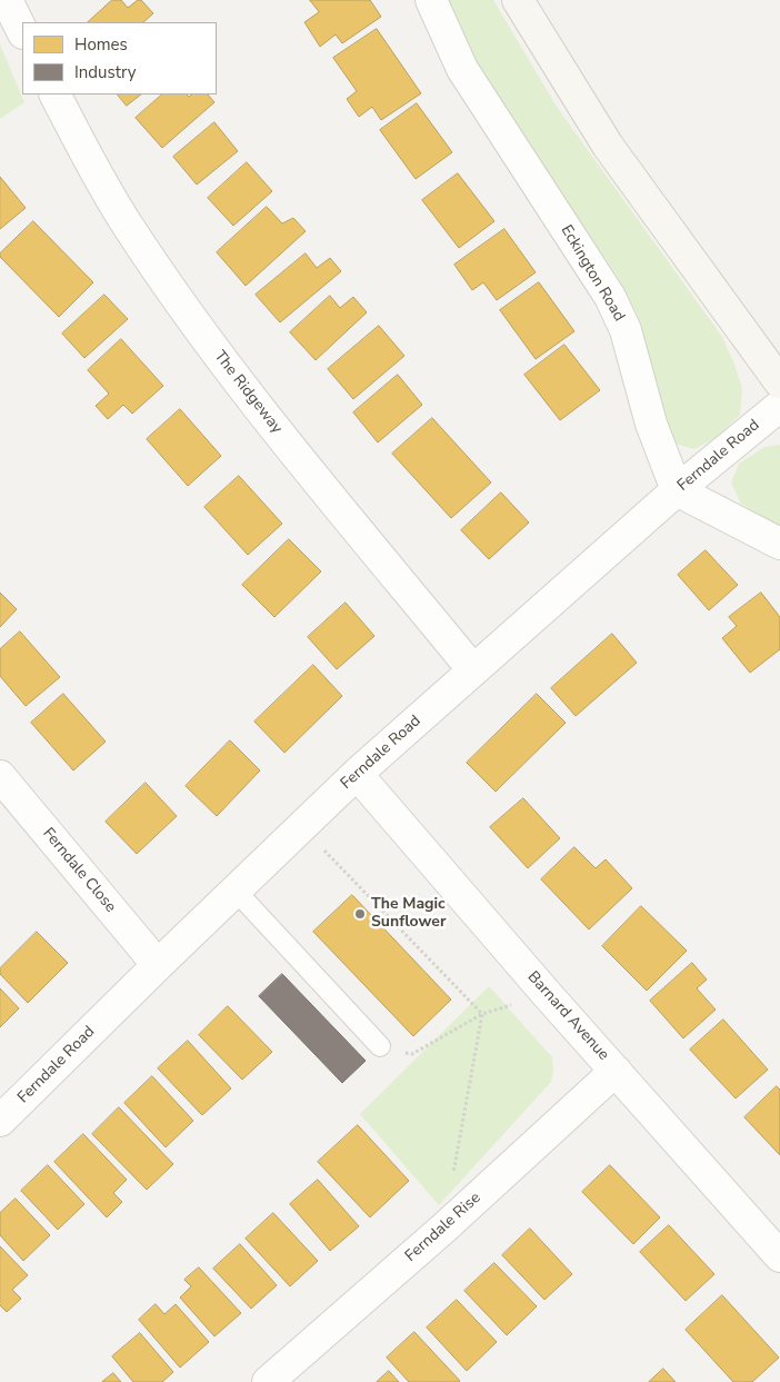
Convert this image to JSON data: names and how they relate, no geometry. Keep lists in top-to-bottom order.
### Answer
{
  "streets": {
    "street": [
      "Eckington Road",
      "The Ridgeway",
      "Ferndale Road",
      "Ferndale Close",
      "Barnard Avenue",
      "Ferndale Rise"
    ]
  },
  "crossings": [
    ["Eckington Road", "Ferndale Road"],
    ["The Ridgeway", "Ferndale Road"],
    ["Ferndale Road", "Ferndale Close"],
    ["Ferndale Road", "Barnard Avenue"],
    ["Barnard Avenue", "Ferndale Rise"]
  ],
  "places": ["The Magic Sunflower"],
  "legend": ["Homes", "Industry"]
}
